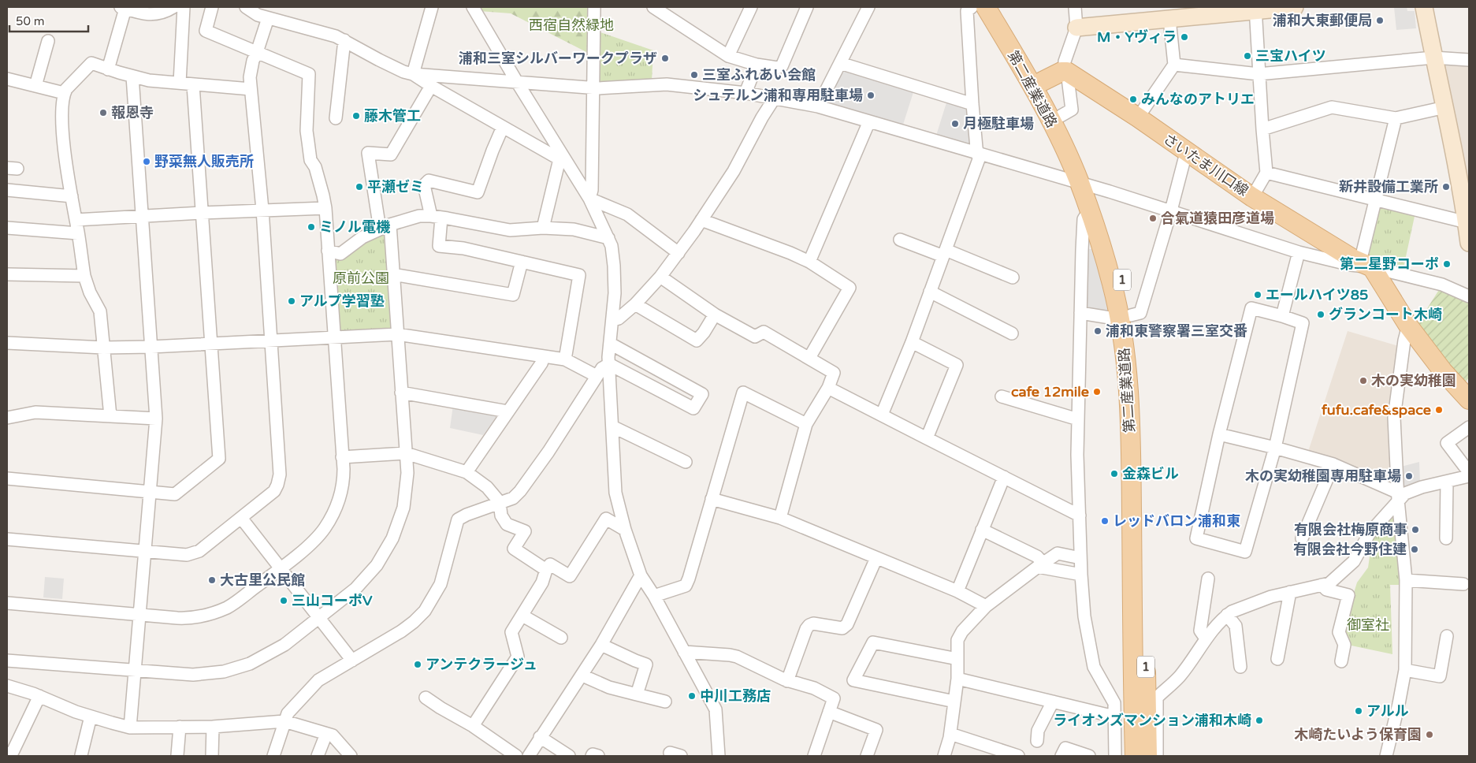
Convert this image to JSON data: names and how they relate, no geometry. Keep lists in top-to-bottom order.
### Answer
{
  "streets": {
    "main road": ["第二産業道路", "さいたま川口線", "1"]
  },
  "parks": ["西宿自然緑地", "原前公園", "御室社"],
  "places": [
    "浦和大東郵便局",
    "M・Yヴィラ",
    "三宝ハイツ",
    "浦和三室シルバーワークプラザ",
    "三室ふれあい会館",
    "シュテルン浦和専用駐車場",
    "みんなのアトリエ",
    "報恩寺",
    "藤木管工",
    "月極駐車場",
    "野菜無人販売所",
    "平瀬ゼミ",
    "新井設備工業所",
    "合氣道猿田彦道場",
    "ミノル電機",
    "第二星野コーポ",
    "エールハイツ85",
    "アルプ学習塾",
    "グランコート木崎",
    "浦和東警察署三室交番",
    "木の実幼稚園",
    "cafe 12mile",
    "fufu.cafe&space",
    "金森ビル",
    "木の実幼稚園専用駐車場",
    "レッドバロン浦和東",
    "有限会社梅原商事",
    "有限会社今野住建",
    "大古里公民館",
    "三山コーポV",
    "アンテクラージュ",
    "中川工務店",
    "アルル",
    "ライオンズマンション浦和木崎",
    "木崎たいよう保育園"
  ],
  "scale_bar": "50 m"
}
